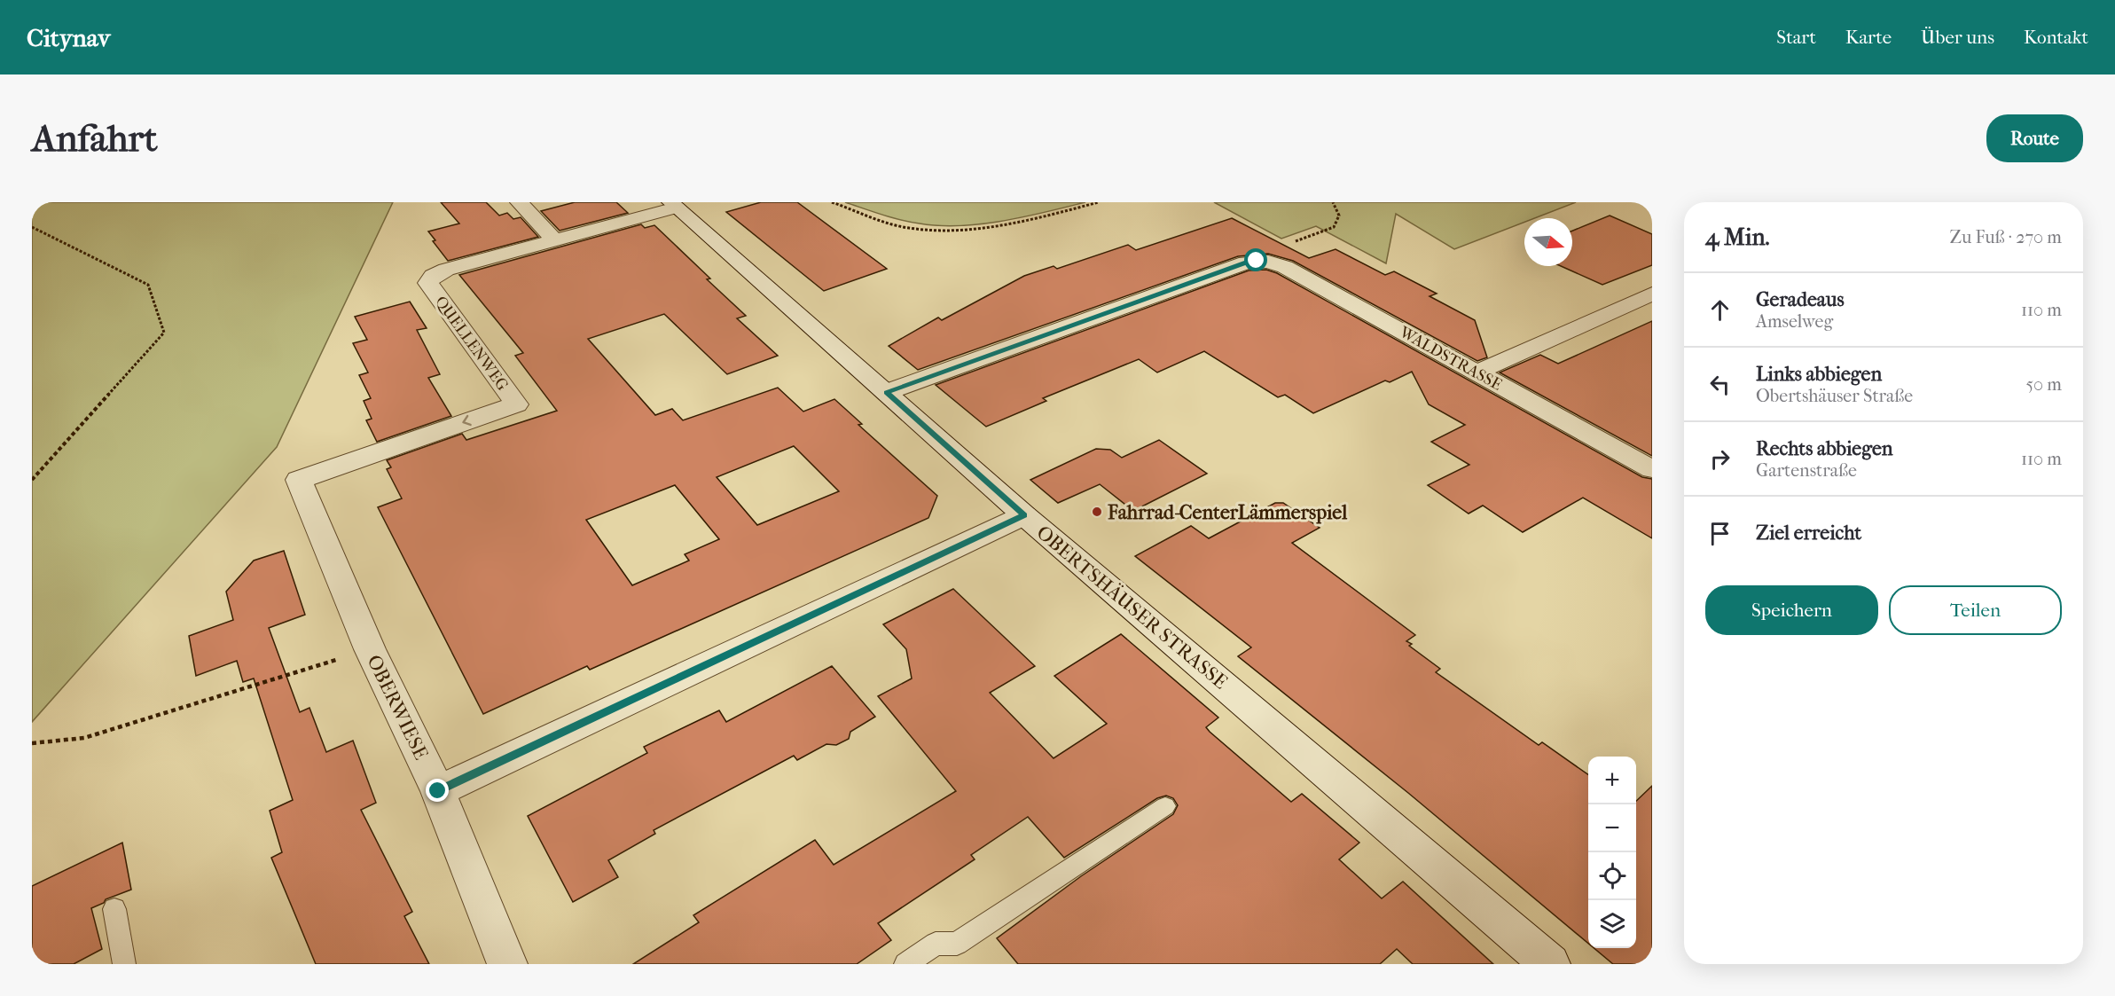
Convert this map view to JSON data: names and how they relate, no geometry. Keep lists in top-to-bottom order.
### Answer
{
  "streets": {
    "street": [
      "QUELLENWEG",
      "WALDSTRASSE",
      "OBERTSHÄUSER STRASSE",
      "OBERWIESE"
    ]
  },
  "crossings": [
    ["QUELLENWEG", "OBERTSHÄUSER STRASSE"],
    ["QUELLENWEG", "OBERWIESE"]
  ],
  "places": ["Fahrrad-CenterLämmerspiel"],
  "north": "right",
  "page": {
    "header": "Citynav",
    "nav": [
      "Start",
      "Karte",
      "Über uns",
      "Kontakt"
    ],
    "buttons": [
      "Route",
      ["Speichern", "Teilen"]
    ],
    "title": "Anfahrt",
    "heading": ["4 Min.", "Zu Fuß · 270 m"],
    "list": [
      ["Geradeaus", "Amselweg", "110 m"],
      ["Links abbiegen", "Obertshäuser Straße", "50 m"],
      ["Rechts abbiegen", "Gartenstraße", "110 m"],
      "Ziel erreicht"
    ],
    "map_buttons": ["+", "−"]
  }
}
